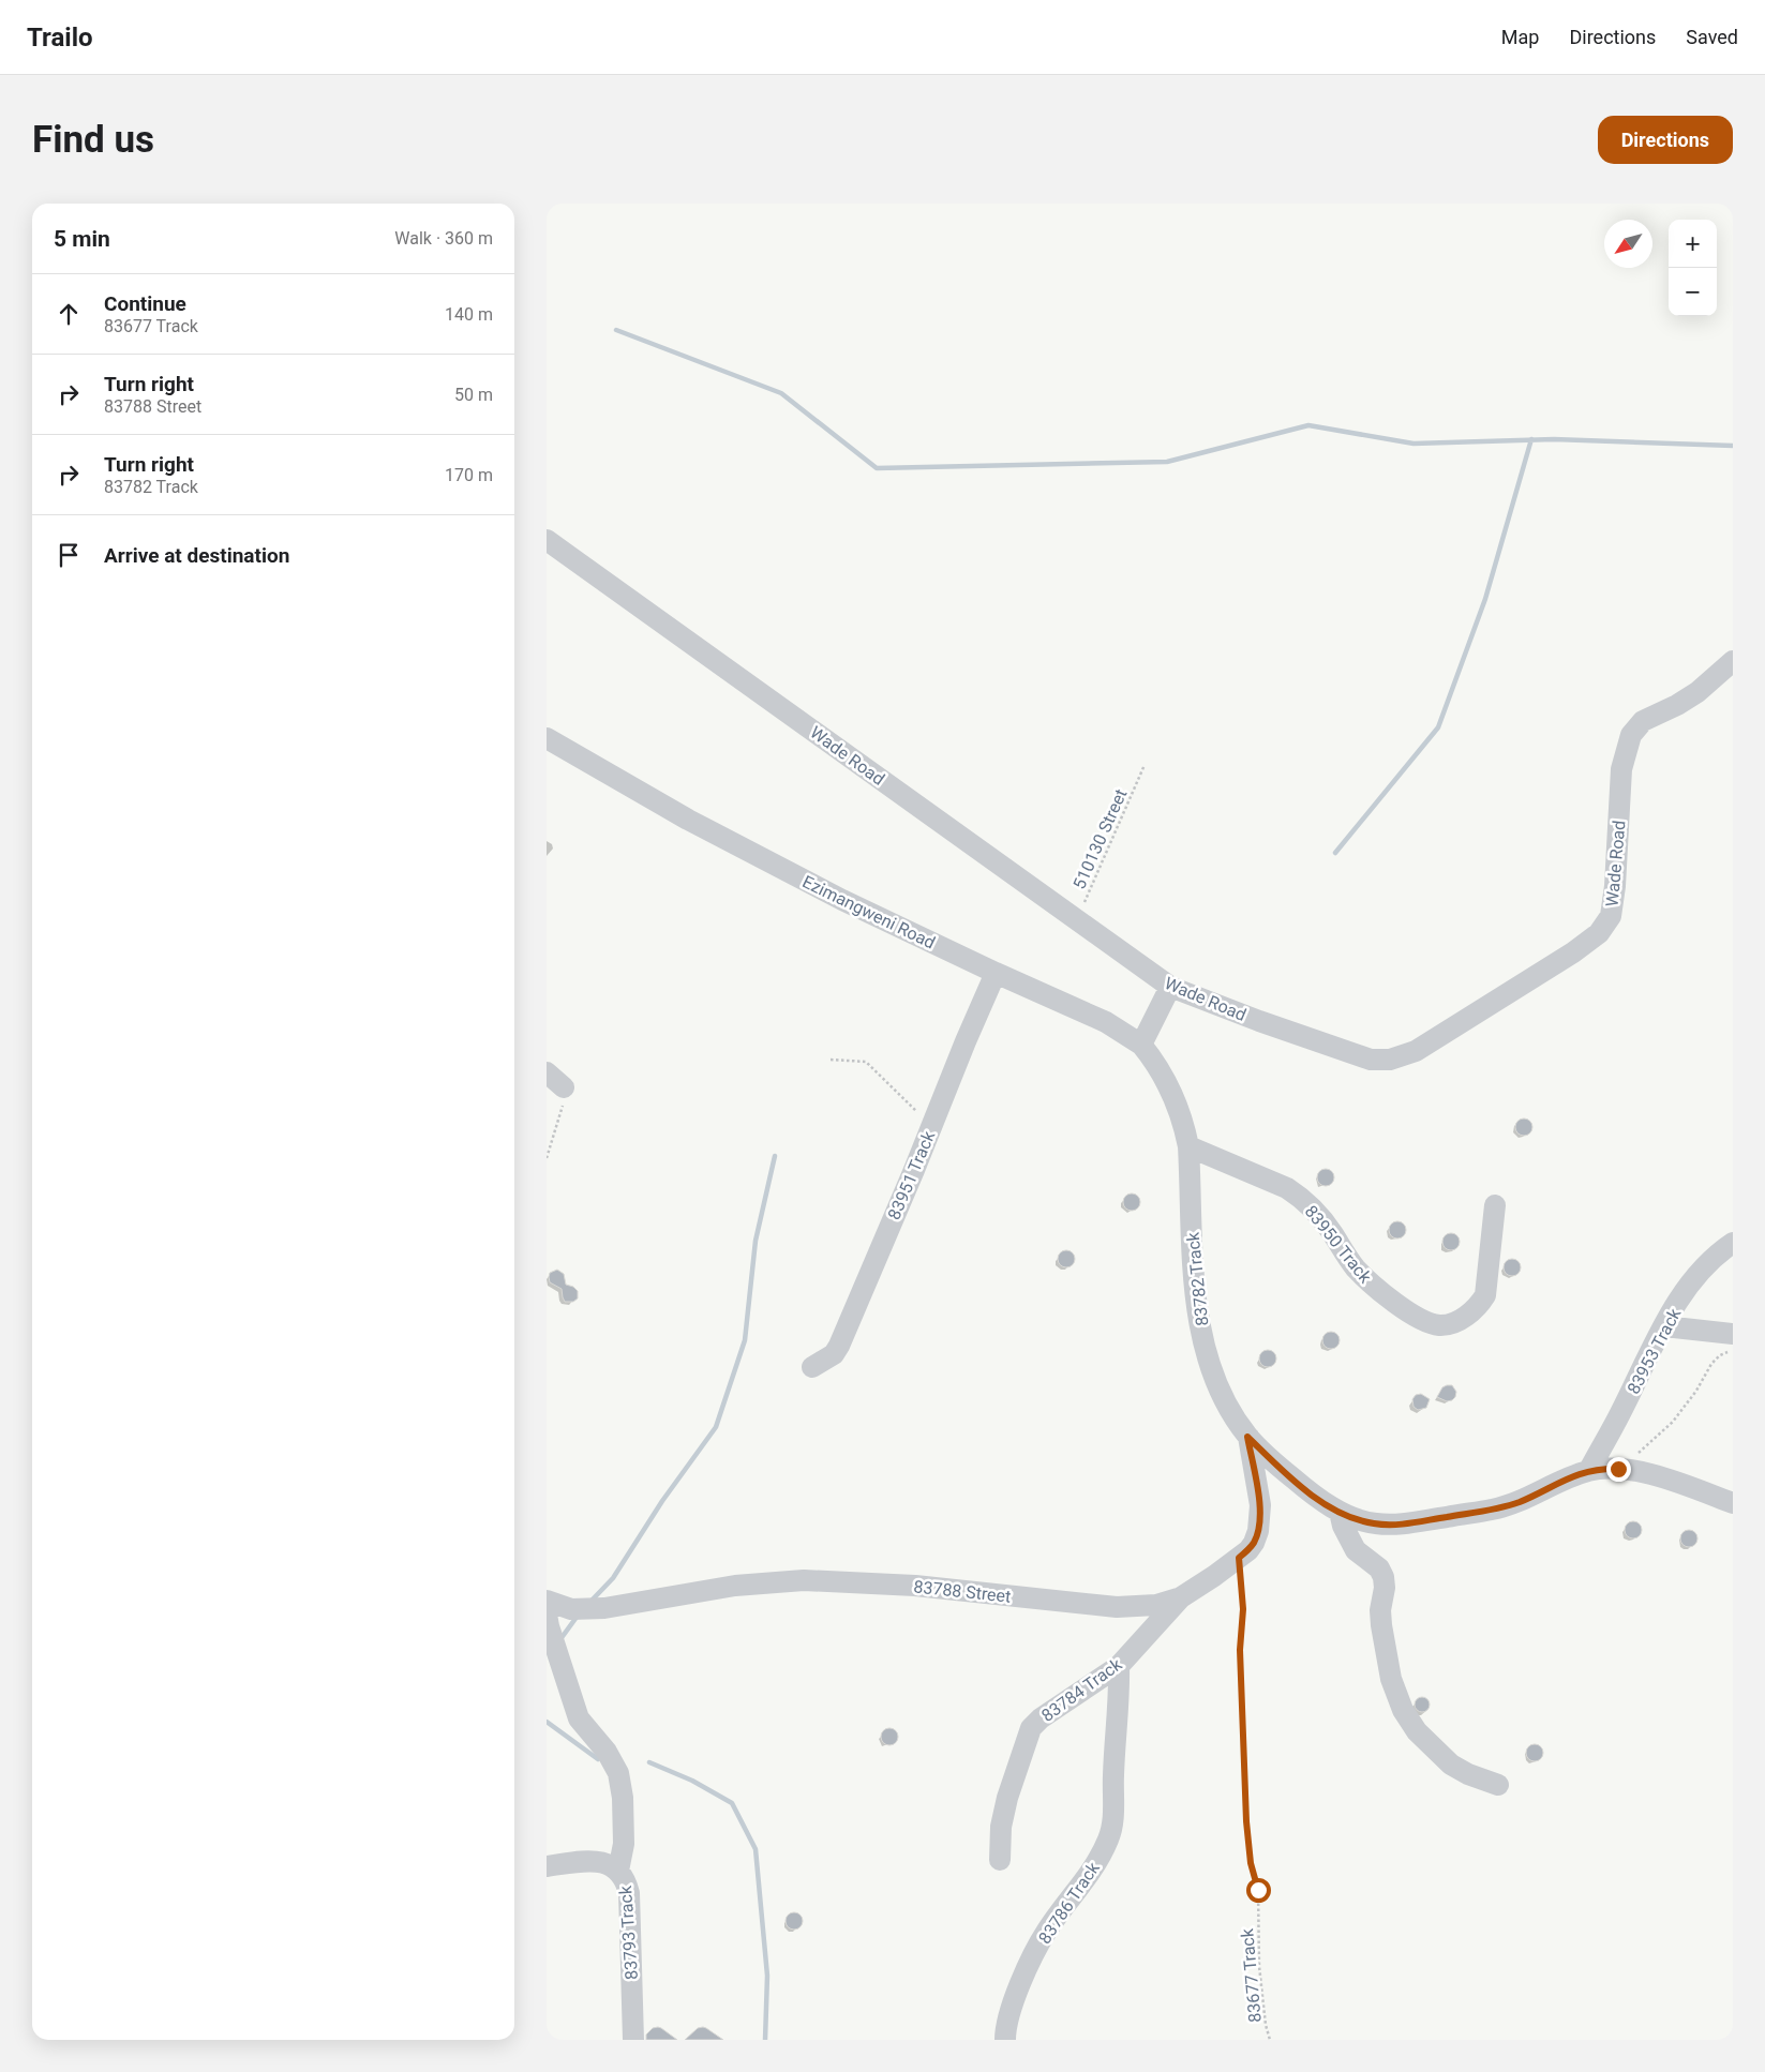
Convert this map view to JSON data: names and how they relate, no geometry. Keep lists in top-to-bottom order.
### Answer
{
  "streets": {
    "street": [
      "Wade Road",
      "Ezimangweni Road",
      "83951 Track",
      "83950 Track",
      "83782 Track",
      "83953 Track",
      "83788 Street",
      "83784 Track",
      "83786 Track",
      "83793 Track"
    ],
    "path": ["510130 Street", "83677 Track"]
  },
  "crossings": [
    ["Wade Road", "510130 Street"],
    ["Ezimangweni Road", "83951 Track"],
    ["Ezimangweni Road", "83782 Track"],
    ["83950 Track", "83782 Track"],
    ["83782 Track", "83953 Track"],
    ["83782 Track", "83788 Street"],
    ["83788 Street", "83784 Track"],
    ["83788 Street", "83677 Track"],
    ["83784 Track", "83786 Track"]
  ],
  "north": "bottom left",
  "page": {
    "header": "Trailo",
    "nav": ["Map", "Directions", "Saved"],
    "buttons": "Directions",
    "title": "Find us",
    "heading": ["5 min", "Walk · 360 m"],
    "map_buttons": ["+", "−"],
    "list": [
      ["Continue", "83677 Track", "140 m"],
      ["Turn right", "83788 Street", "50 m"],
      ["Turn right", "83782 Track", "170 m"],
      "Arrive at destination"
    ]
  }
}
